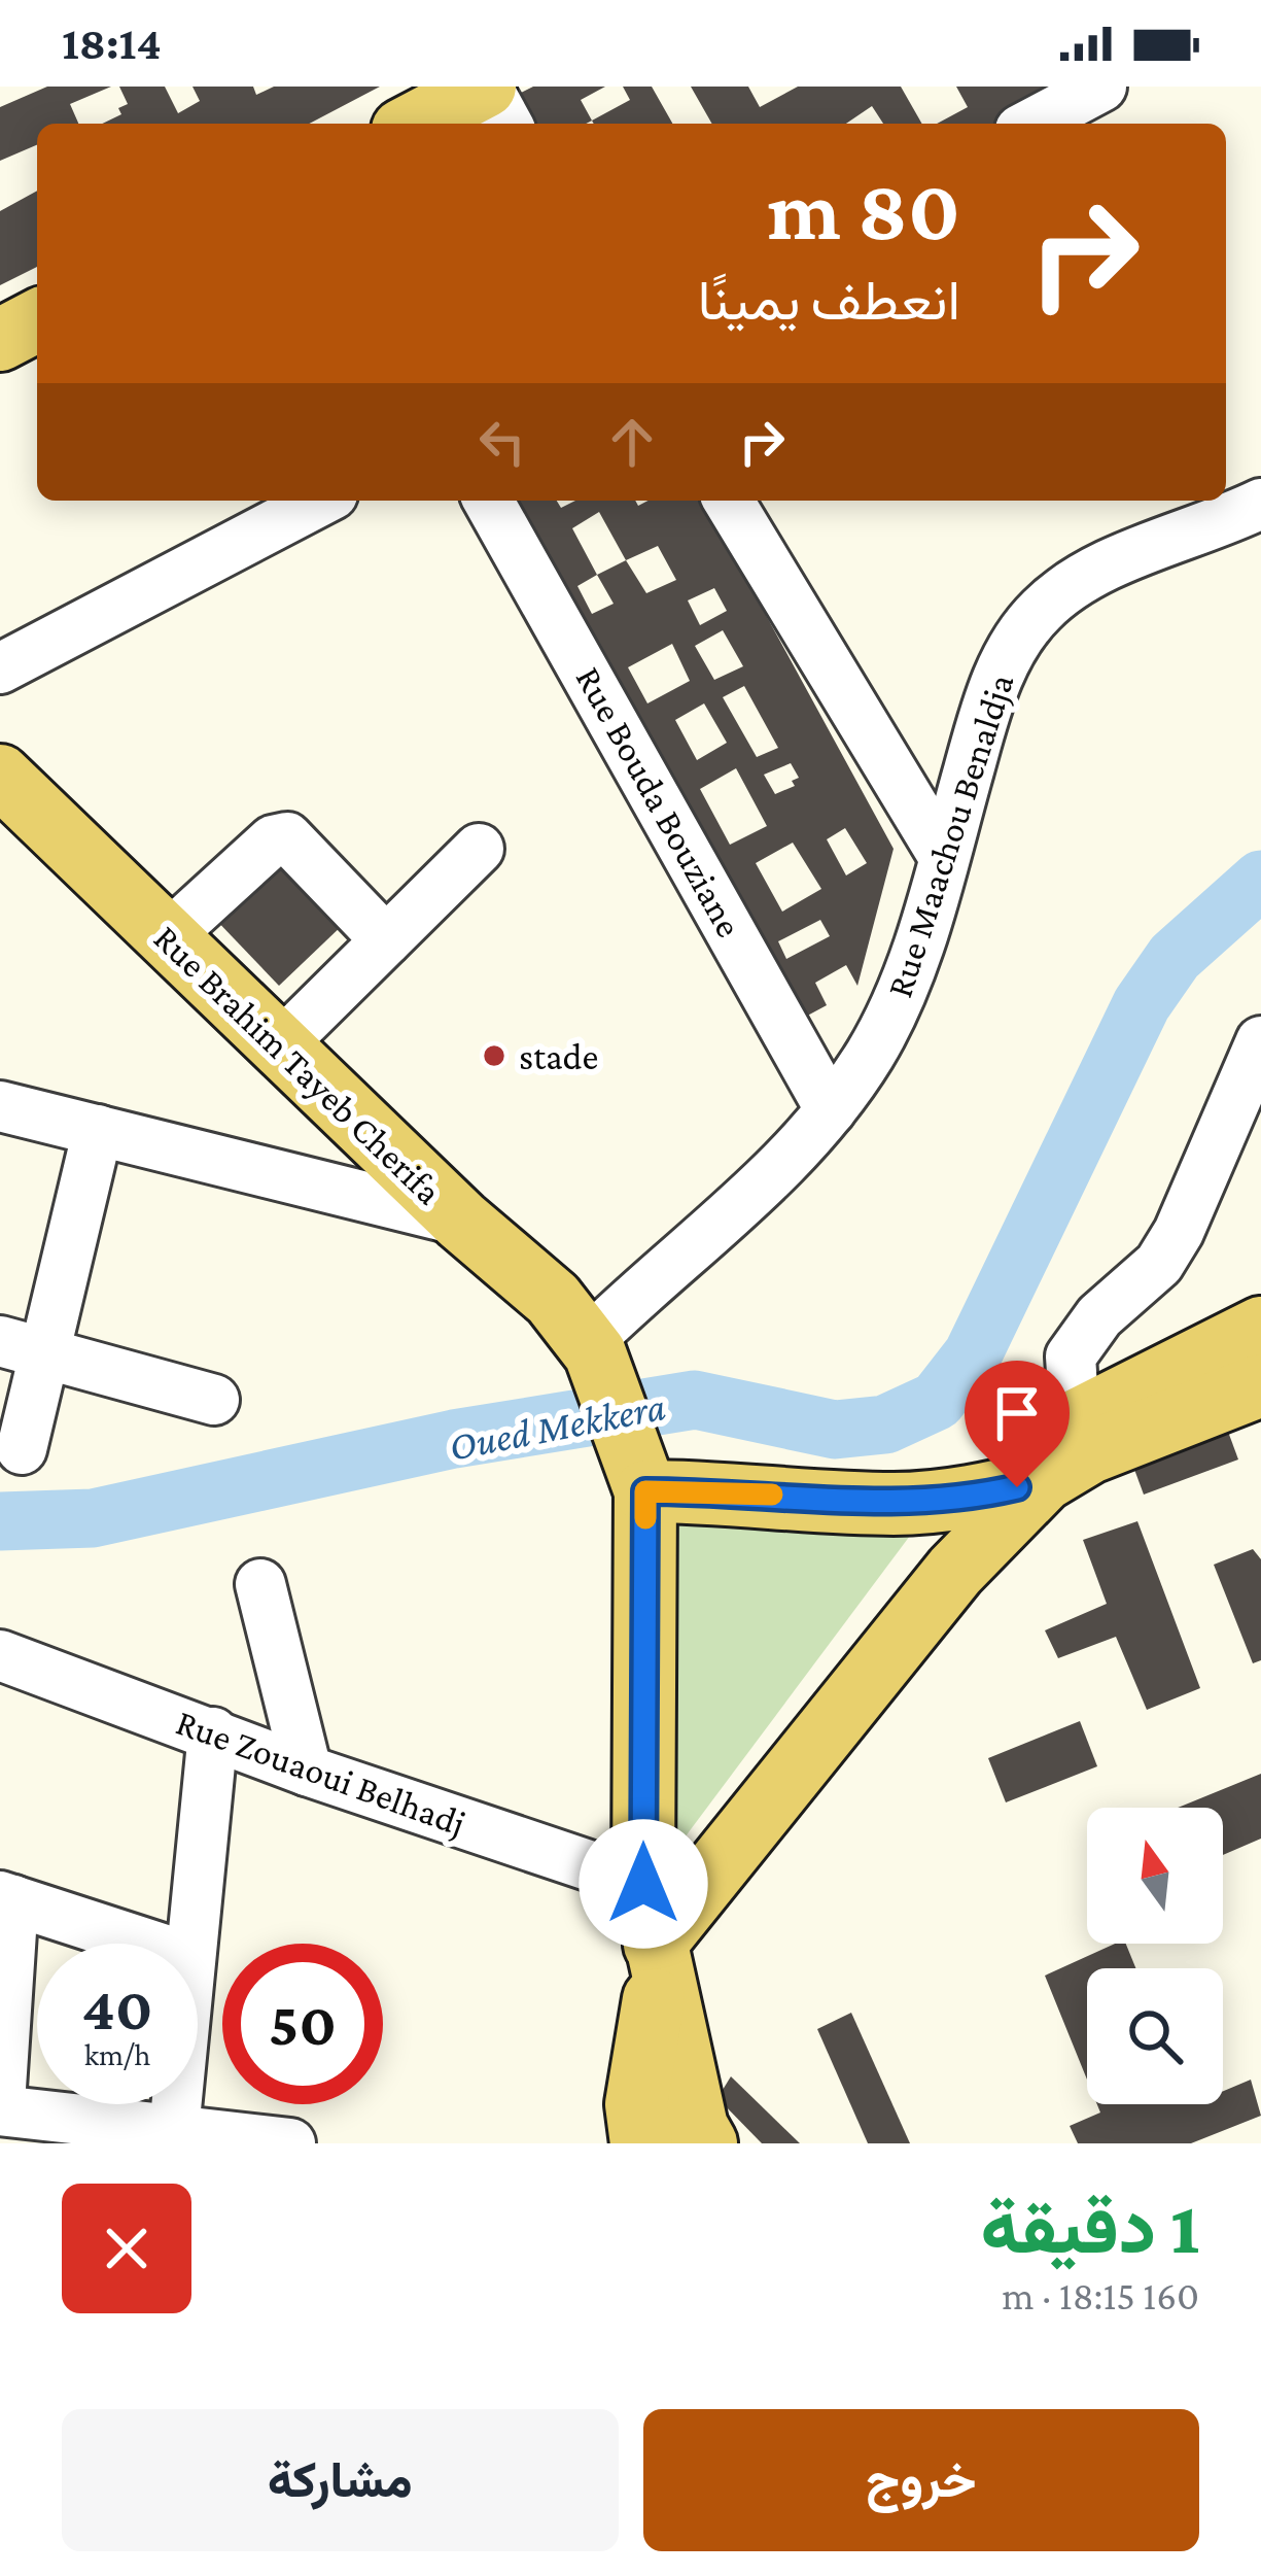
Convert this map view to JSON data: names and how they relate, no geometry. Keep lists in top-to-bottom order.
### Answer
{
  "streets": {
    "main road": ["Rue Brahim Tayeb Cherifa"],
    "street": ["Rue Bouda Bouziane", "Rue Maachou Benaldja", "Rue Zouaoui Belhadj"]
  },
  "crossings": [
    ["Rue Bouda Bouziane", "Rue Maachou Benaldja"],
    ["Rue Maachou Benaldja", "Rue Brahim Tayeb Cherifa"]
  ],
  "water": ["Oued Mekkera"],
  "places": ["stade"],
  "north": "top",
  "page": {
    "status": "18:14",
    "turn": ["80 m", "انعطف يمينًا"],
    "speed": "40 km/h",
    "limit": "50",
    "heading": ["1 دقيقة", "160 m · 18:15"],
    "buttons": ["خروج", "مشاركة"]
  }
}
